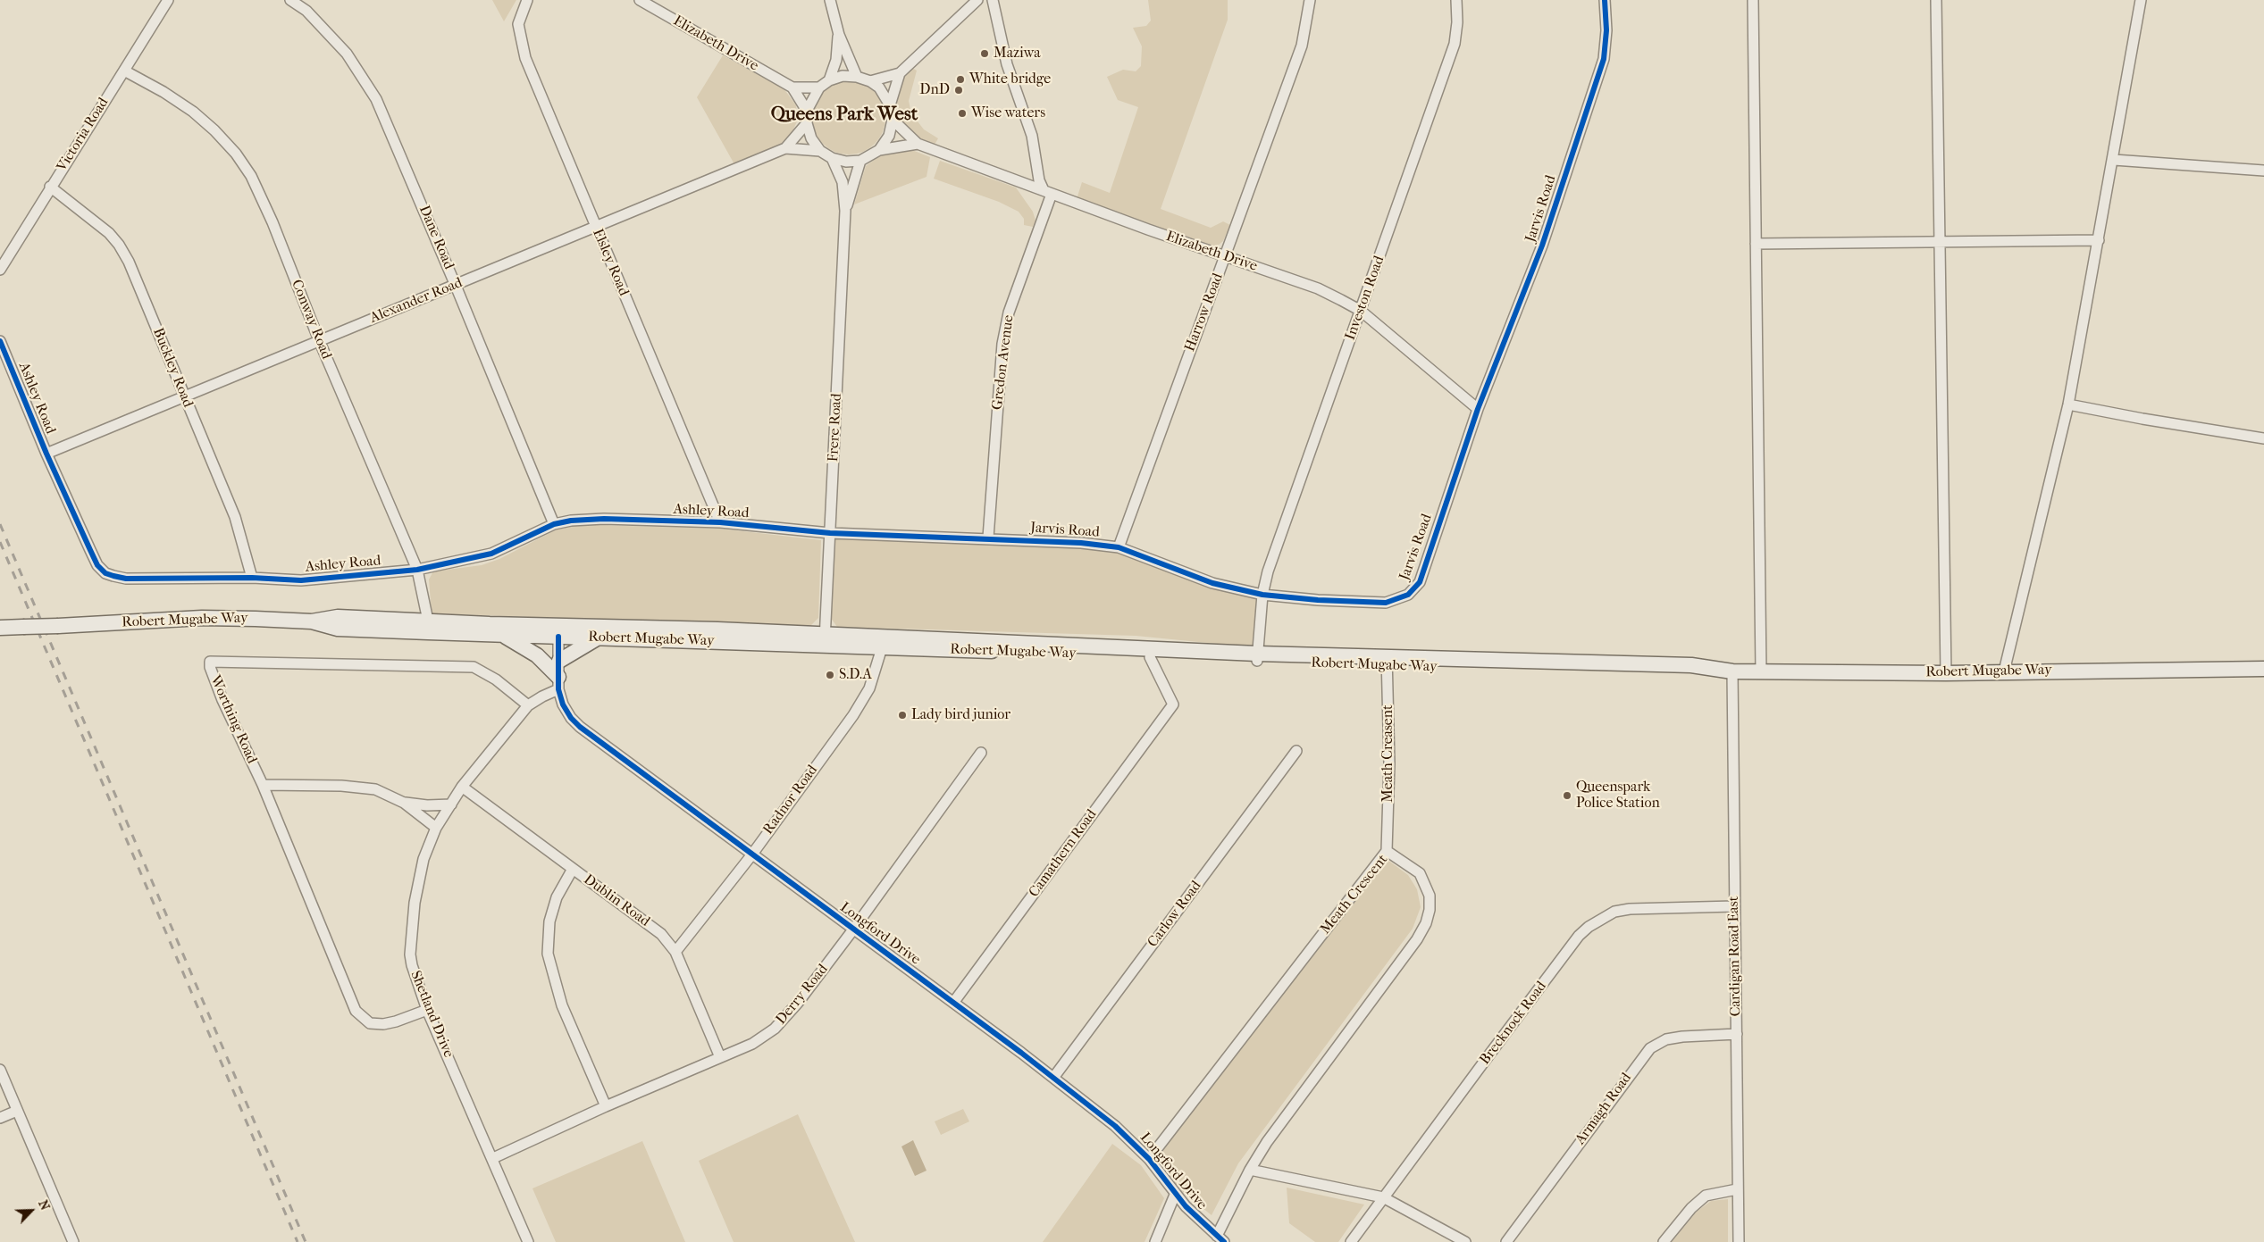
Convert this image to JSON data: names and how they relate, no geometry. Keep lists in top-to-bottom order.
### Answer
{
  "streets": {
    "main road": ["Robert Mugabe Way"],
    "street": [
      "Elizabeth Drive",
      "Victoria Road",
      "Jarvis Road",
      "Dane Road",
      "Elsley Road",
      "Investon Road",
      "Alexander Road",
      "Harrow Road",
      "Conway Road",
      "Gredon Avenue",
      "Buckley Road",
      "Ashley Road",
      "Frere Road",
      "Worthing Road",
      "Meath Creasent",
      "Radnor Road",
      "Camathern Road",
      "Meath Crescent",
      "Dublin Road",
      "Carlow Road",
      "Longford Drive",
      "Cardigan Road East",
      "Derry Road",
      "Shetland Drive",
      "Brecknock Road",
      "Armagh Road"
    ]
  },
  "crossings": [
    ["Elizabeth Drive", "Jarvis Road"],
    ["Elizabeth Drive", "Investon Road"],
    ["Elizabeth Drive", "Alexander Road"],
    ["Elizabeth Drive", "Harrow Road"],
    ["Elizabeth Drive", "Gredon Avenue"],
    ["Elizabeth Drive", "Frere Road"],
    ["Victoria Road", "Conway Road"],
    ["Victoria Road", "Buckley Road"],
    ["Jarvis Road", "Investon Road"],
    ["Jarvis Road", "Harrow Road"],
    ["Jarvis Road", "Gredon Avenue"],
    ["Jarvis Road", "Ashley Road"],
    ["Jarvis Road", "Frere Road"],
    ["Dane Road", "Alexander Road"],
    ["Dane Road", "Ashley Road"],
    ["Elsley Road", "Alexander Road"],
    ["Elsley Road", "Ashley Road"],
    ["Investon Road", "Robert Mugabe Way"],
    ["Alexander Road", "Conway Road"],
    ["Alexander Road", "Buckley Road"],
    ["Alexander Road", "Ashley Road"],
    ["Alexander Road", "Frere Road"],
    ["Conway Road", "Ashley Road"],
    ["Conway Road", "Robert Mugabe Way"],
    ["Buckley Road", "Ashley Road"],
    ["Ashley Road", "Frere Road"],
    ["Frere Road", "Robert Mugabe Way"],
    ["Robert Mugabe Way", "Meath Creasent"],
    ["Robert Mugabe Way", "Radnor Road"],
    ["Robert Mugabe Way", "Camathern Road"],
    ["Robert Mugabe Way", "Longford Drive"],
    ["Robert Mugabe Way", "Cardigan Road East"],
    ["Worthing Road", "Shetland Drive"],
    ["Meath Creasent", "Meath Crescent"],
    ["Radnor Road", "Dublin Road"],
    ["Radnor Road", "Longford Drive"],
    ["Camathern Road", "Longford Drive"],
    ["Meath Crescent", "Longford Drive"],
    ["Dublin Road", "Derry Road"],
    ["Dublin Road", "Shetland Drive"],
    ["Carlow Road", "Longford Drive"],
    ["Longford Drive", "Derry Road"],
    ["Longford Drive", "Shetland Drive"],
    ["Cardigan Road East", "Brecknock Road"],
    ["Cardigan Road East", "Armagh Road"],
    ["Derry Road", "Shetland Drive"]
  ],
  "districts": ["Queens Park West"],
  "places": [
    "Maziwa",
    "White bridge",
    "DnD",
    "Wise waters",
    "S.D.A",
    "Lady bird junior",
    "Queenspark Police Station"
  ],
  "north": "top right"
}
